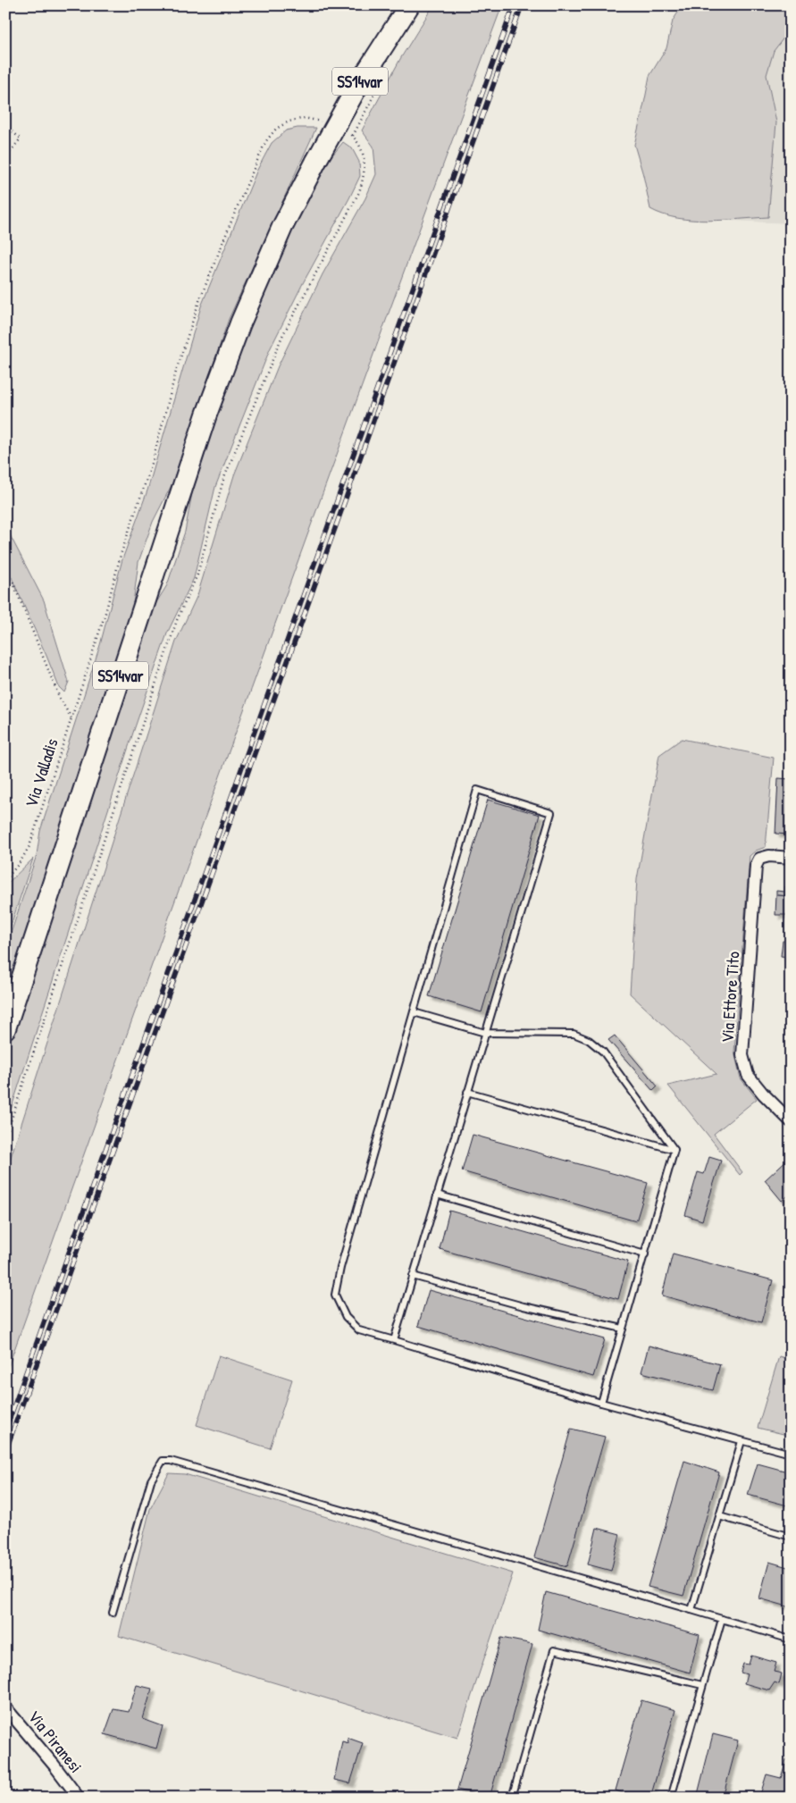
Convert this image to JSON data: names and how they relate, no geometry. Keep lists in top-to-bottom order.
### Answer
{
  "streets": {
    "highway": ["SS14var"],
    "street": ["Via Ettore Tito", "Via Piranesi"],
    "path": ["Via Valladis"]
  }
}
